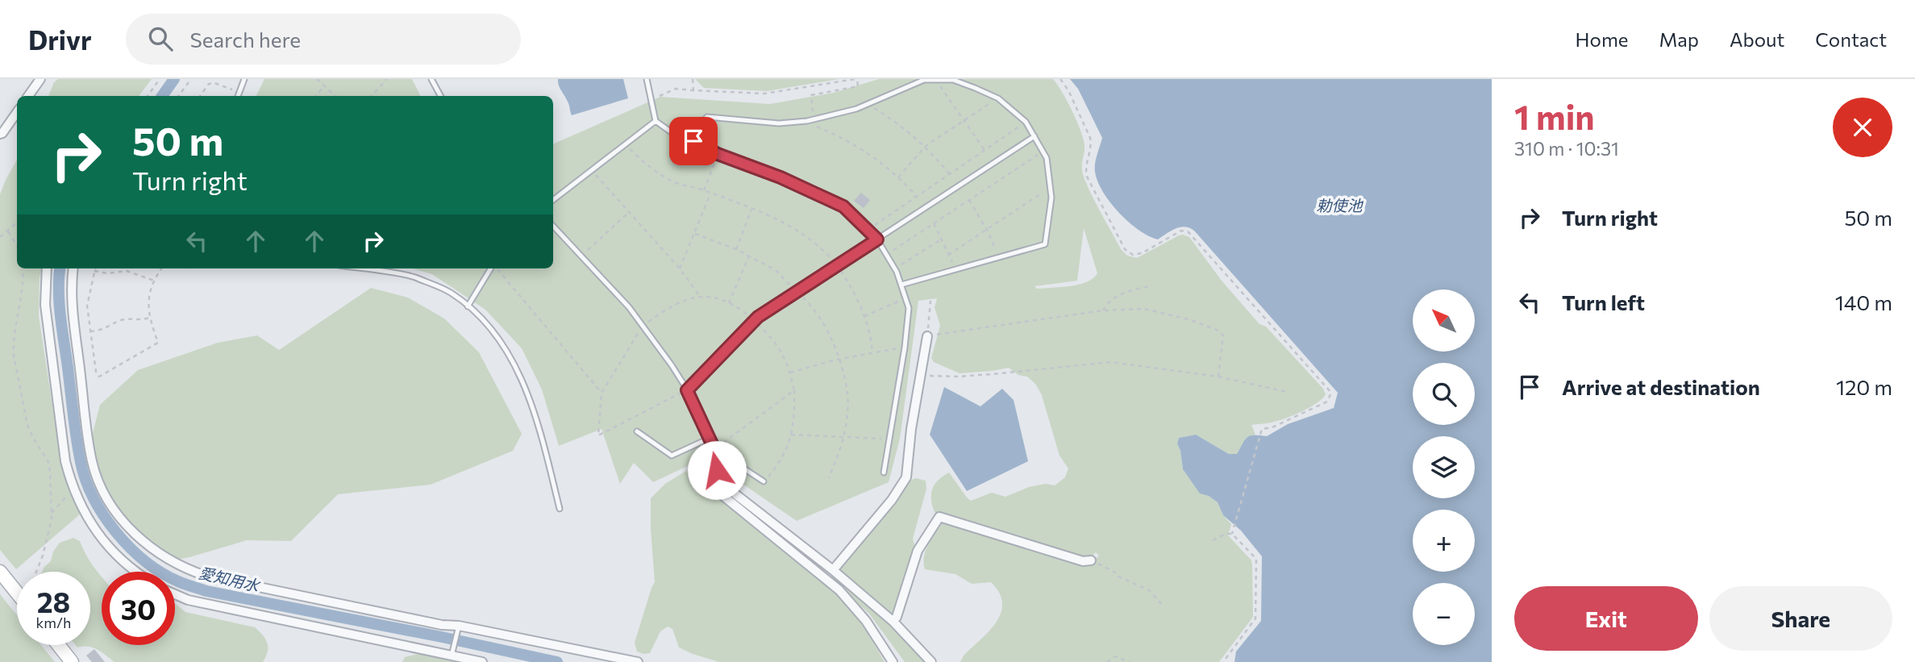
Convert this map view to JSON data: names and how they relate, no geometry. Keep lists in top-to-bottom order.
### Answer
{
  "water": ["勅使池", "愛知用水"],
  "north": "top left",
  "page": {
    "header": "Drivr",
    "search": "Search here",
    "nav": [
      "Home",
      "Map",
      "About",
      "Contact"
    ],
    "heading": ["1 min", "310 m · 10:31"],
    "turn": ["50 m", "Turn right"],
    "list": [
      {
        "name": "Turn right",
        "value": "50 m"
      },
      {
        "name": "Turn left",
        "value": "140 m"
      },
      {
        "name": "Arrive at destination",
        "value": "120 m"
      }
    ],
    "map_buttons": ["+", "−"],
    "speed": "28 km/h",
    "limit": "30",
    "buttons": ["Exit", "Share"]
  }
}
